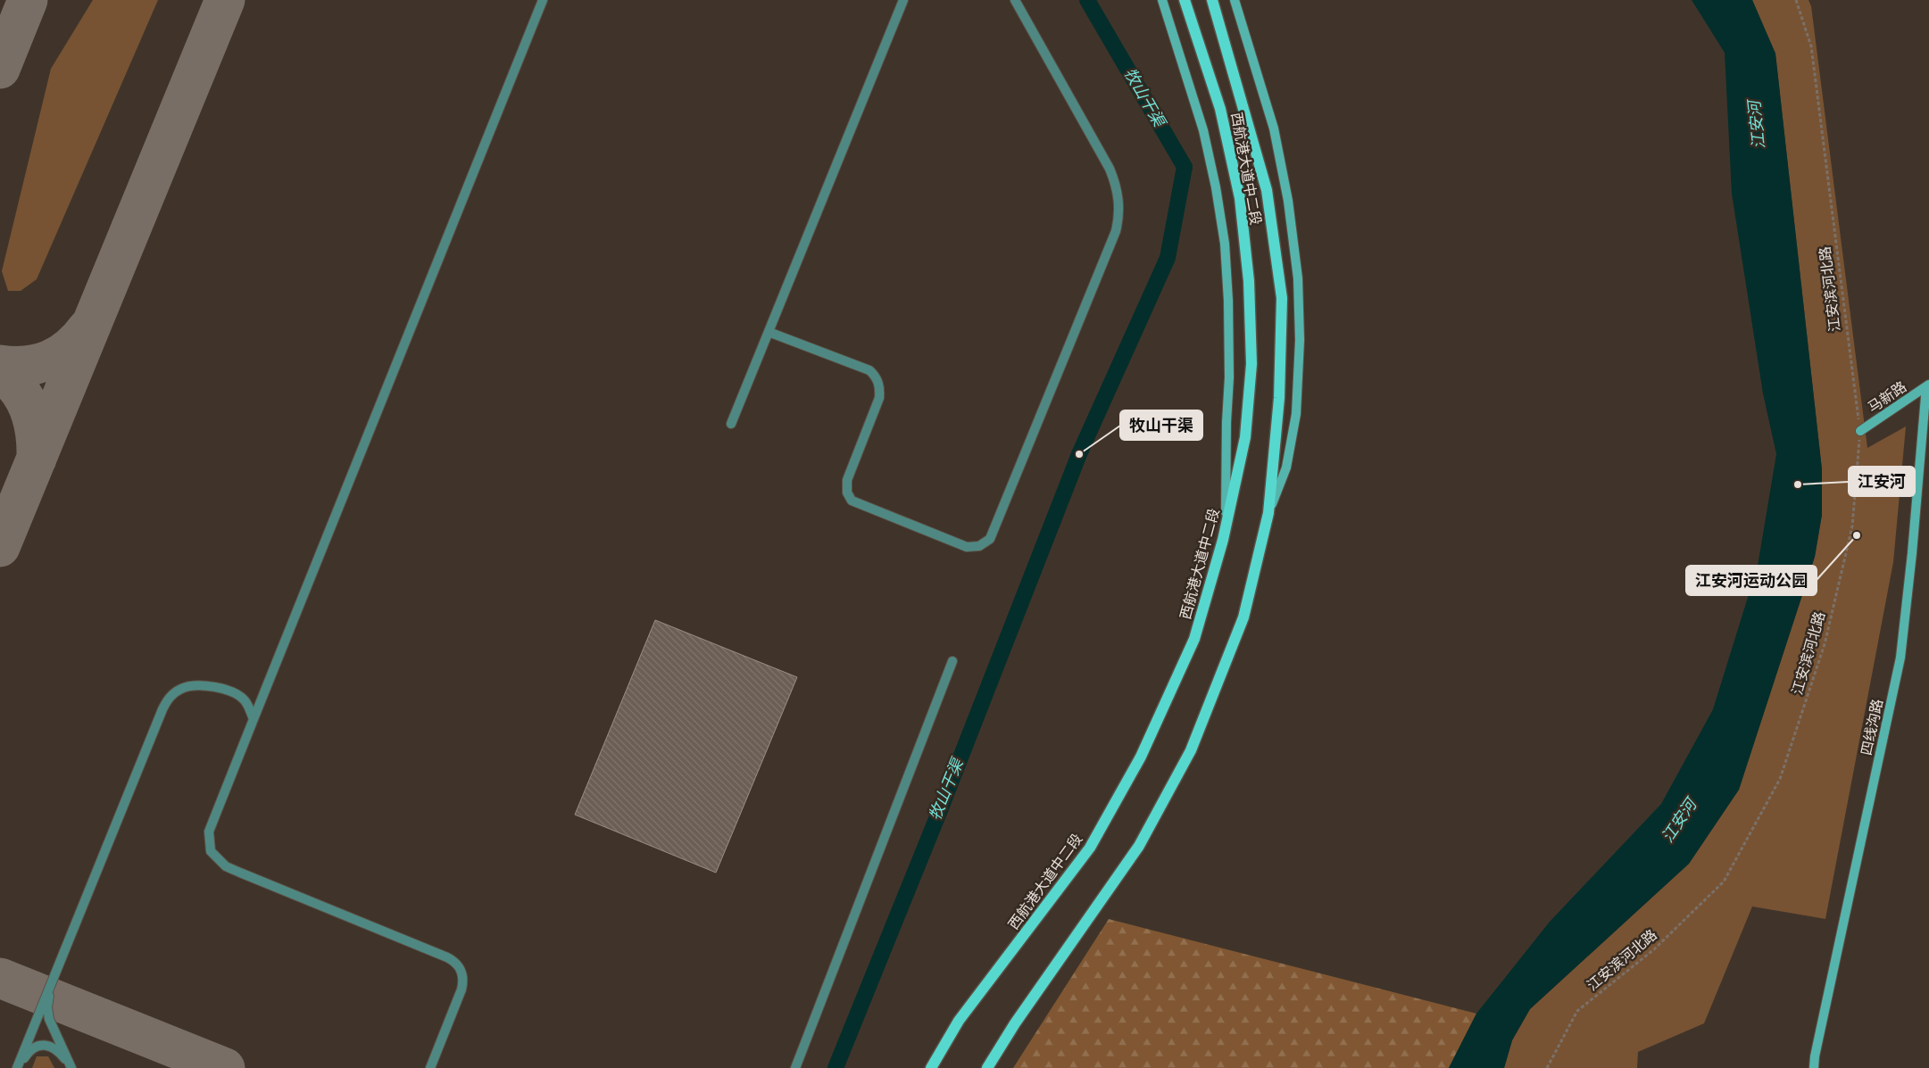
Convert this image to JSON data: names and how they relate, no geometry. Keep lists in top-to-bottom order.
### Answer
{
  "streets": {
    "main road": ["西航港大道中二段"],
    "street": ["马新路", "四线沟路"],
    "path": ["江安滨河北路"]
  },
  "crossings": [
    ["江安滨河北路", "马新路"],
    ["马新路", "四线沟路"]
  ],
  "water": ["牧山干渠", "江安河"],
  "places": ["牧山干渠", "江安河", "江安河运动公园"]
}
